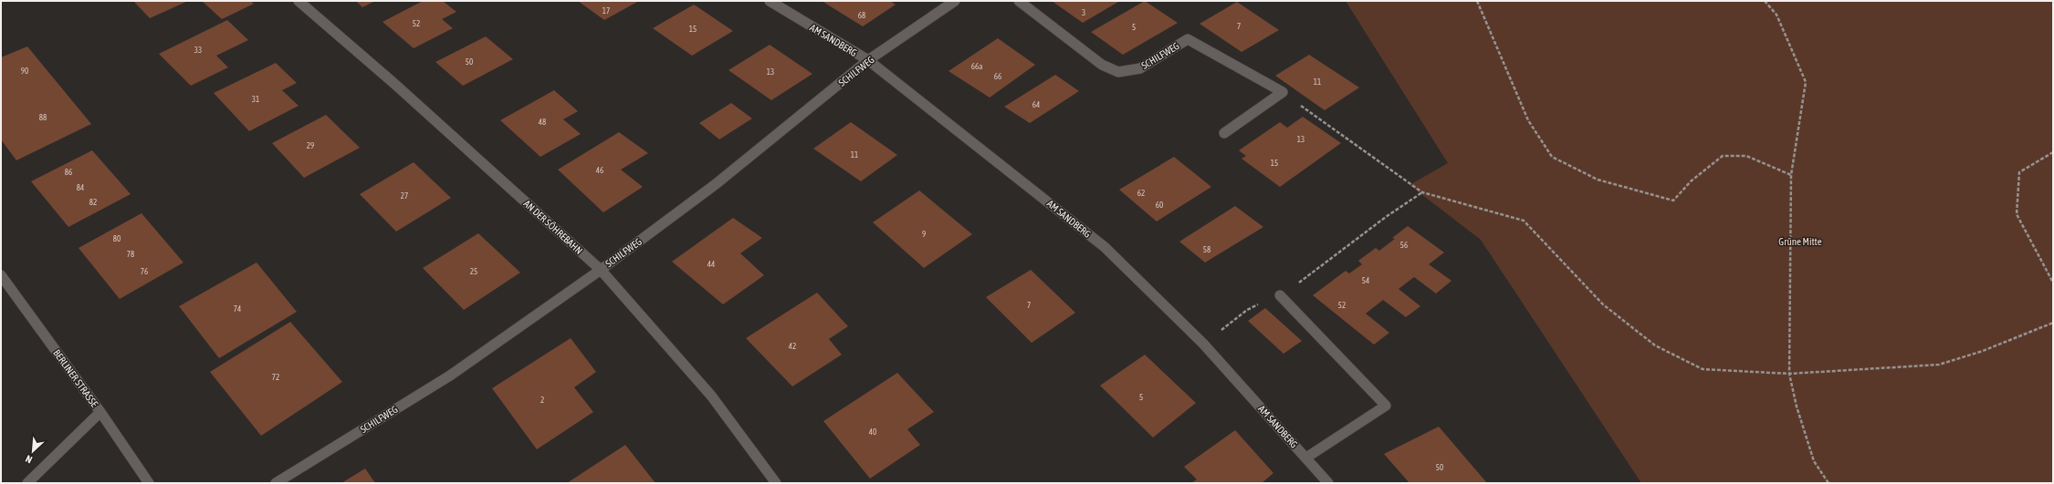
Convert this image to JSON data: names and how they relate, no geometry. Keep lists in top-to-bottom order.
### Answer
{
  "streets": {
    "street": [
      "AM SANDBERG",
      "SCHILFWEG",
      "AN DER SÖHREBAHN",
      "BERLINER STRASSE"
    ]
  },
  "crossings": [
    ["AM SANDBERG", "SCHILFWEG"],
    ["SCHILFWEG", "AN DER SÖHREBAHN"]
  ],
  "parks": ["Grüne Mitte"],
  "house_numbers": [
    "17",
    "3",
    "68",
    "52",
    "7",
    "5",
    "15",
    "33",
    "50",
    "66a",
    "90",
    "13",
    "66",
    "11",
    "31",
    "64",
    "88",
    "48",
    "13",
    "29",
    "11",
    "15",
    "46",
    "86",
    "84",
    "62",
    "27",
    "82",
    "60",
    "9",
    "80",
    "56",
    "58",
    "78",
    "44",
    "76",
    "25",
    "54",
    "7",
    "52",
    "74",
    "42",
    "72",
    "5",
    "2",
    "40",
    "50"
  ],
  "north": "bottom left"
}
